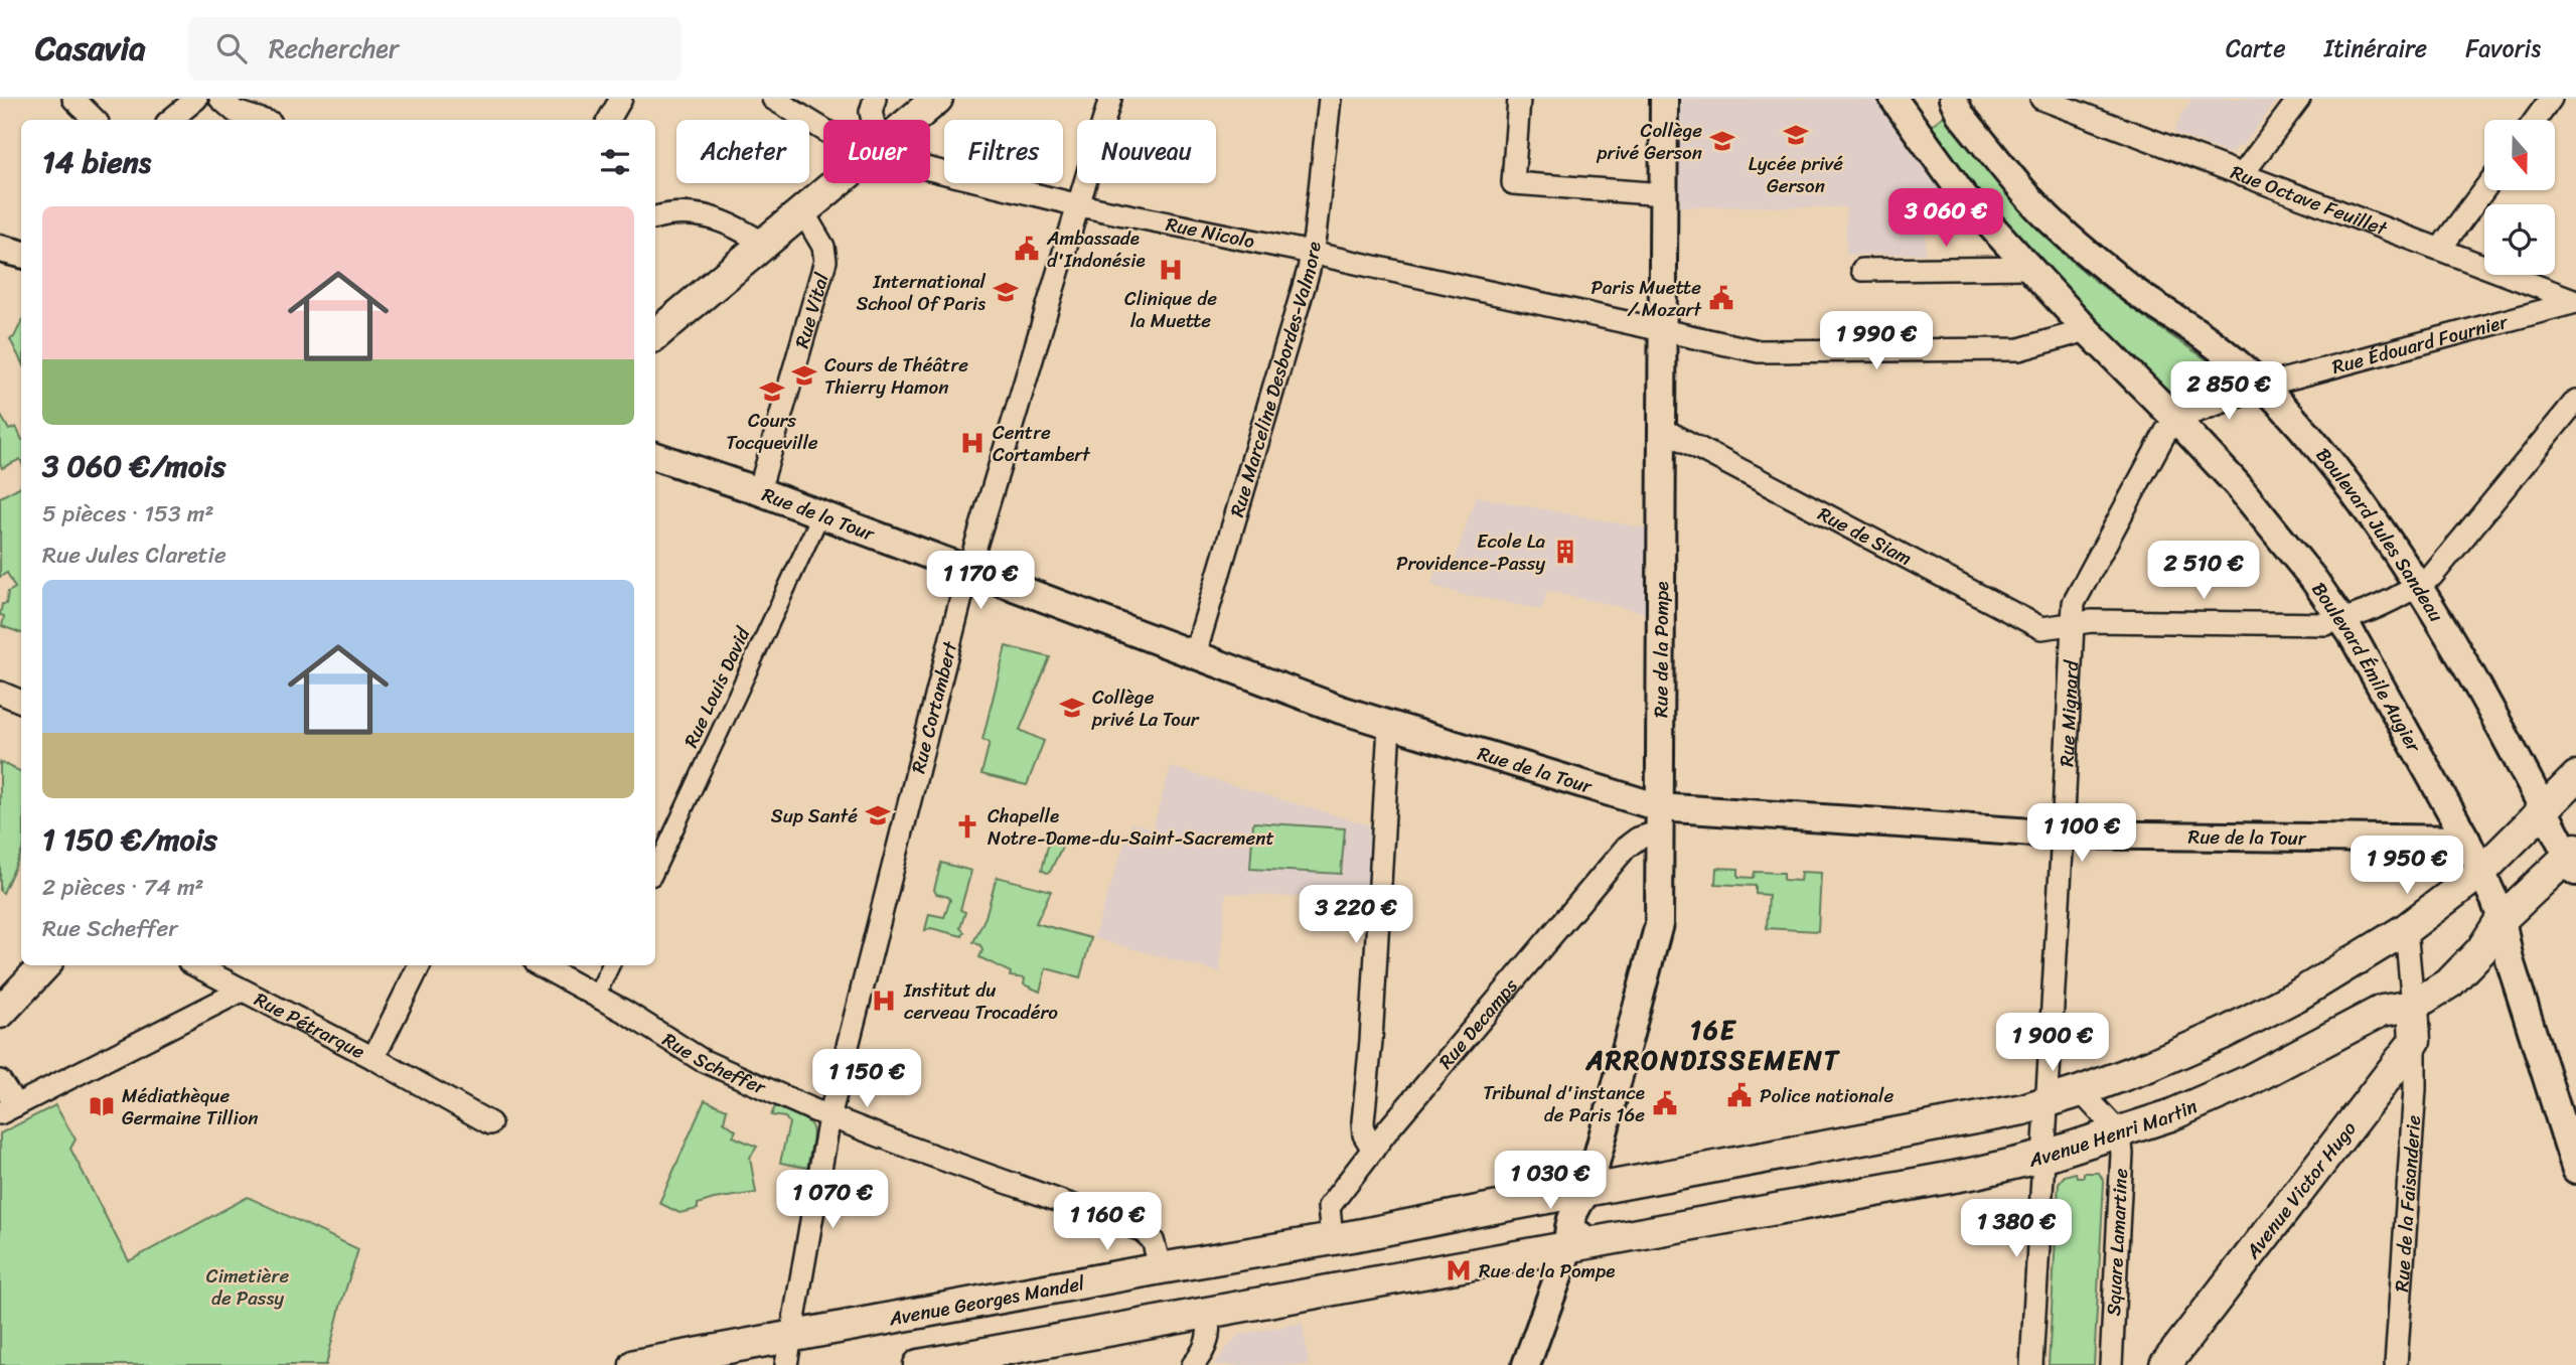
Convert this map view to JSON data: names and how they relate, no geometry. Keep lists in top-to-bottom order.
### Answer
{
  "streets": {
    "main road": ["Avenue Henri Martin", "Avenue Victor Hugo", "Avenue Georges Mandel"],
    "street": [
      "Rue Octave Feuillet",
      "Rue Nicolo",
      "Rue Vital",
      "Rue Édouard Fournier",
      "Rue Marceline Desbordes-Valmore",
      "Rue de la Tour",
      "Rue de Siam",
      "Boulevard Jules Sandeau",
      "Rue de la Pompe",
      "Boulevard Émile Augier",
      "Rue Louis David",
      "Rue Cortambert",
      "Rue Mignard",
      "Rue Decamps",
      "Rue Pétrarque",
      "Rue Scheffer",
      "Rue de la Faisanderie",
      "Square Lamartine"
    ]
  },
  "crossings": [
    ["Rue Octave Feuillet", "Rue Édouard Fournier"],
    ["Rue Nicolo", "Rue Marceline Desbordes-Valmore"],
    ["Rue Nicolo", "Rue de la Pompe"],
    ["Rue Nicolo", "Boulevard Émile Augier"],
    ["Rue Nicolo", "Rue Cortambert"],
    ["Rue Vital", "Rue de la Tour"],
    ["Rue Édouard Fournier", "Boulevard Jules Sandeau"],
    ["Rue Édouard Fournier", "Boulevard Émile Augier"],
    ["Rue Édouard Fournier", "Rue Mignard"],
    ["Rue Marceline Desbordes-Valmore", "Rue de la Tour"],
    ["Rue de la Tour", "Rue de la Pompe"],
    ["Rue de la Tour", "Boulevard Émile Augier"],
    ["Rue de la Tour", "Rue Louis David"],
    ["Rue de la Tour", "Rue Cortambert"],
    ["Rue de la Tour", "Rue Mignard"],
    ["Rue de la Tour", "Rue Decamps"],
    ["Rue de Siam", "Boulevard Jules Sandeau"],
    ["Rue de Siam", "Rue de la Pompe"],
    ["Rue de Siam", "Boulevard Émile Augier"],
    ["Rue de Siam", "Rue Mignard"],
    ["Boulevard Jules Sandeau", "Avenue Henri Martin"],
    ["Rue de la Pompe", "Rue Decamps"],
    ["Rue de la Pompe", "Avenue Henri Martin"],
    ["Rue de la Pompe", "Avenue Georges Mandel"],
    ["Boulevard Émile Augier", "Rue Mignard"],
    ["Boulevard Émile Augier", "Avenue Henri Martin"],
    ["Rue Cortambert", "Rue Scheffer"],
    ["Rue Cortambert", "Avenue Georges Mandel"],
    ["Rue Mignard", "Avenue Henri Martin"],
    ["Rue Decamps", "Avenue Georges Mandel"],
    ["Rue Scheffer", "Avenue Georges Mandel"],
    ["Avenue Henri Martin", "Square Lamartine"],
    ["Avenue Victor Hugo", "Rue de la Faisanderie"]
  ],
  "districts": ["16E ARRONDISSEMENT"],
  "parks": ["Cimetière de Passy"],
  "places": {
    "school or university": [
      "Lycée privé Gerson",
      "Collège privé Gerson",
      "International School Of Paris",
      "Cours de Théâtre Thierry Hamon",
      "Cours Tocqueville",
      "Collège privé La Tour",
      "Sup Santé"
    ],
    "public building": [
      "Ambassade d'Indonésie",
      "Paris Muette / Mozart",
      "Police nationale",
      "Tribunal d'instance de Paris 16e"
    ],
    "hospital": ["Clinique de la Muette", "Centre Cortambert", "Institut du cerveau Trocadéro"],
    "building": ["Ecole La Providence-Passy"],
    "church": ["Chapelle Notre-Dame-du-Saint-Sacrement"],
    "library": ["Médiathèque Germaine Tillion"],
    "metro station": ["Rue de la Pompe"]
  },
  "north": "bottom",
  "page": {
    "header": "Casavia",
    "search": "Rechercher",
    "nav": ["Carte", "Itinéraire", "Favoris"],
    "chip": [
      "Acheter",
      "Louer",
      "Filtres",
      "Nouveau"
    ],
    "heading": "14 biens",
    "price": [
      "3 060 €",
      "1 990 €",
      "2 850 €",
      "2 510 €",
      "1 170 €",
      "1 100 €",
      "1 950 €",
      "3 220 €",
      "1 900 €",
      "1 150 €",
      "1 030 €",
      "1 070 €",
      "1 160 €",
      "1 380 €"
    ],
    "list": [
      {
        "name": "3 060 €/mois",
        "note": "5 pièces · 153 m² · Rue Jules Claretie"
      },
      {
        "name": "1 150 €/mois",
        "note": "2 pièces · 74 m² · Rue Scheffer"
      }
    ]
  }
}
